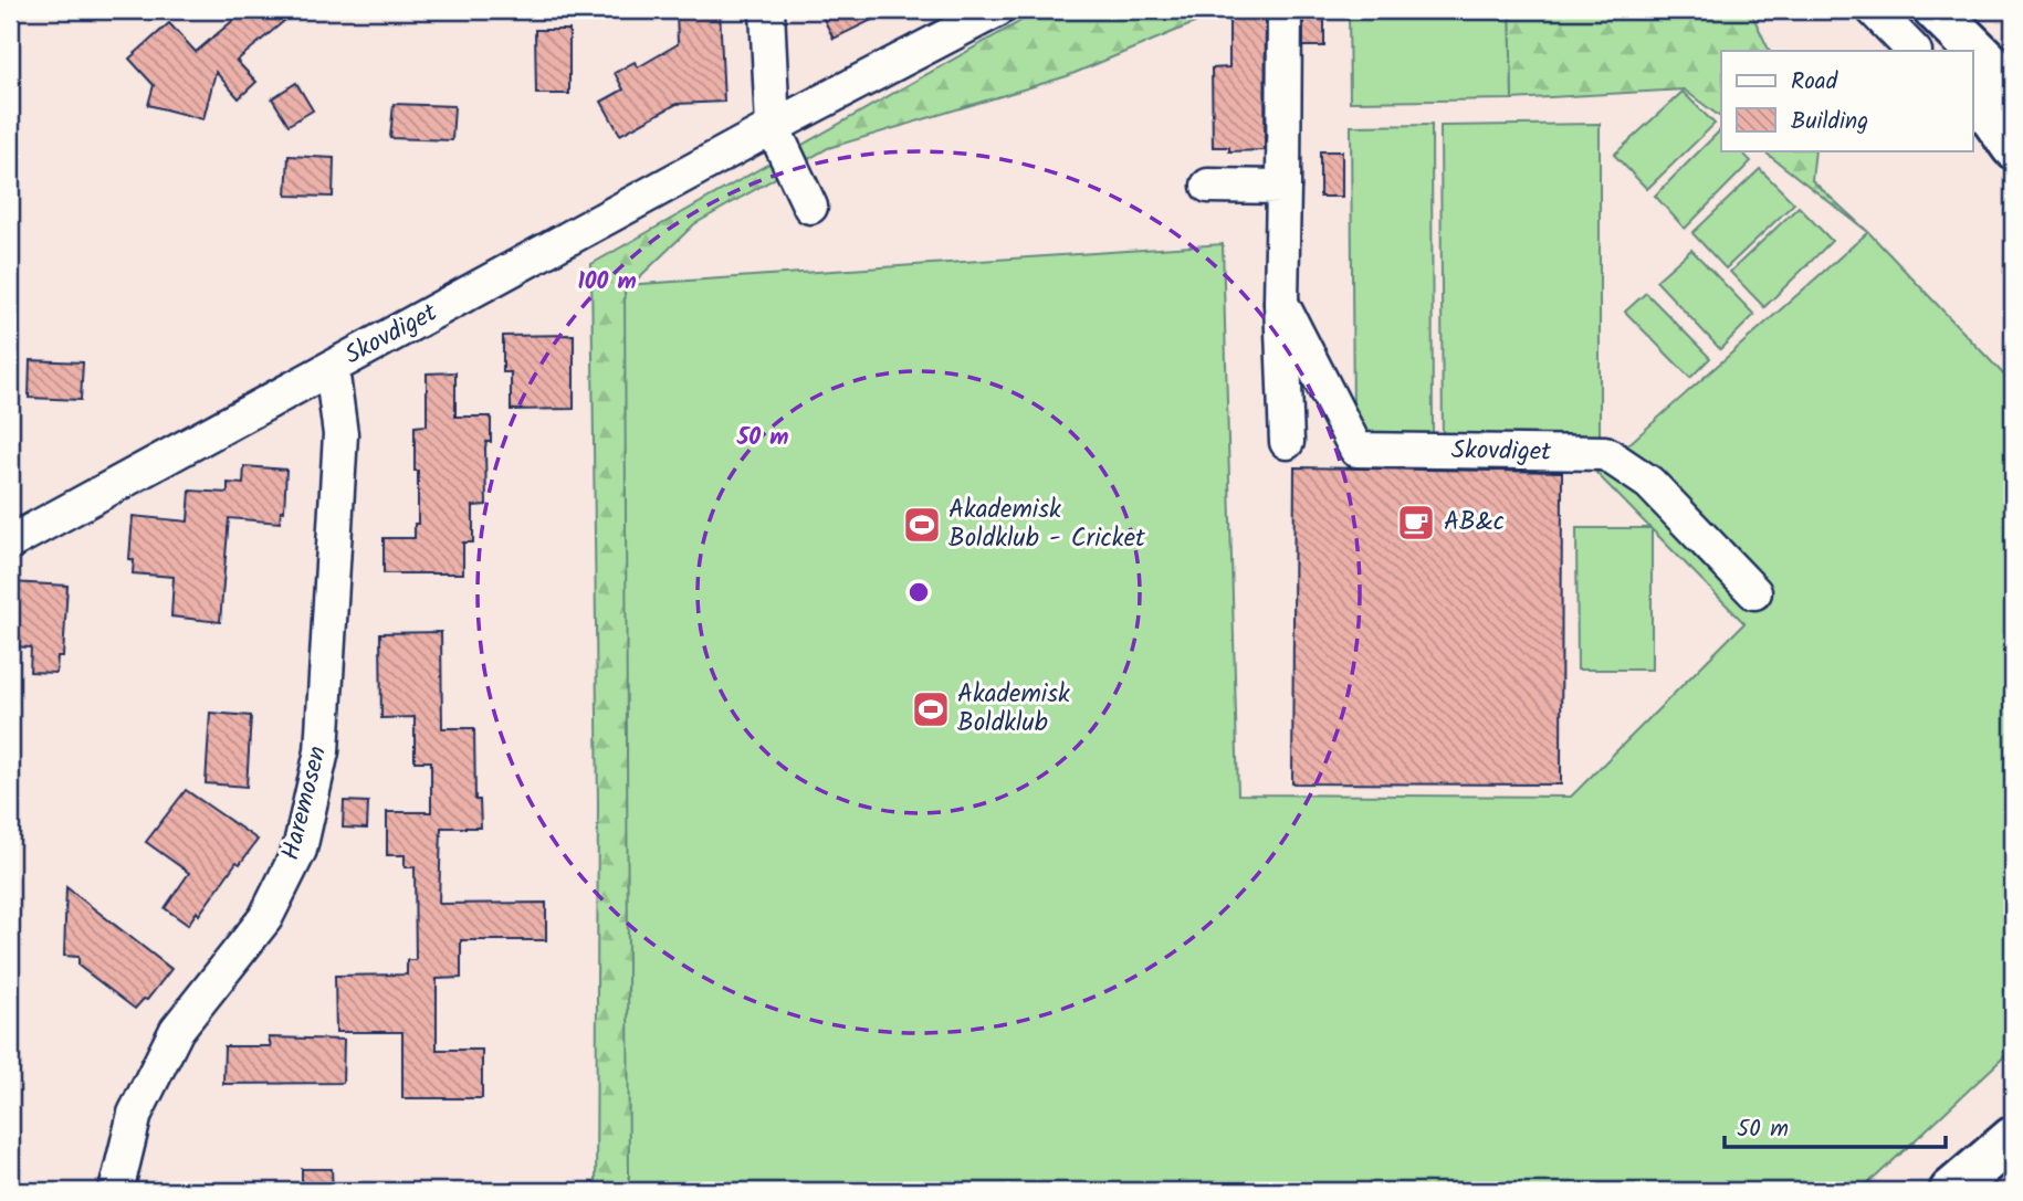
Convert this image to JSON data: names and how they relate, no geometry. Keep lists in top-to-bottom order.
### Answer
{
  "streets": {
    "street": ["Skovdiget", "Haremosen"]
  },
  "crossings": [
    ["Skovdiget", "Haremosen"]
  ],
  "places": {
    "cafe": ["AB&c"],
    "sports": ["Akademisk Boldklub - Cricket", "Akademisk Boldklub"]
  },
  "legend": ["Road", "Building"],
  "scale_bar": "50 m",
  "rings": ["100 m", "50 m"]
}
